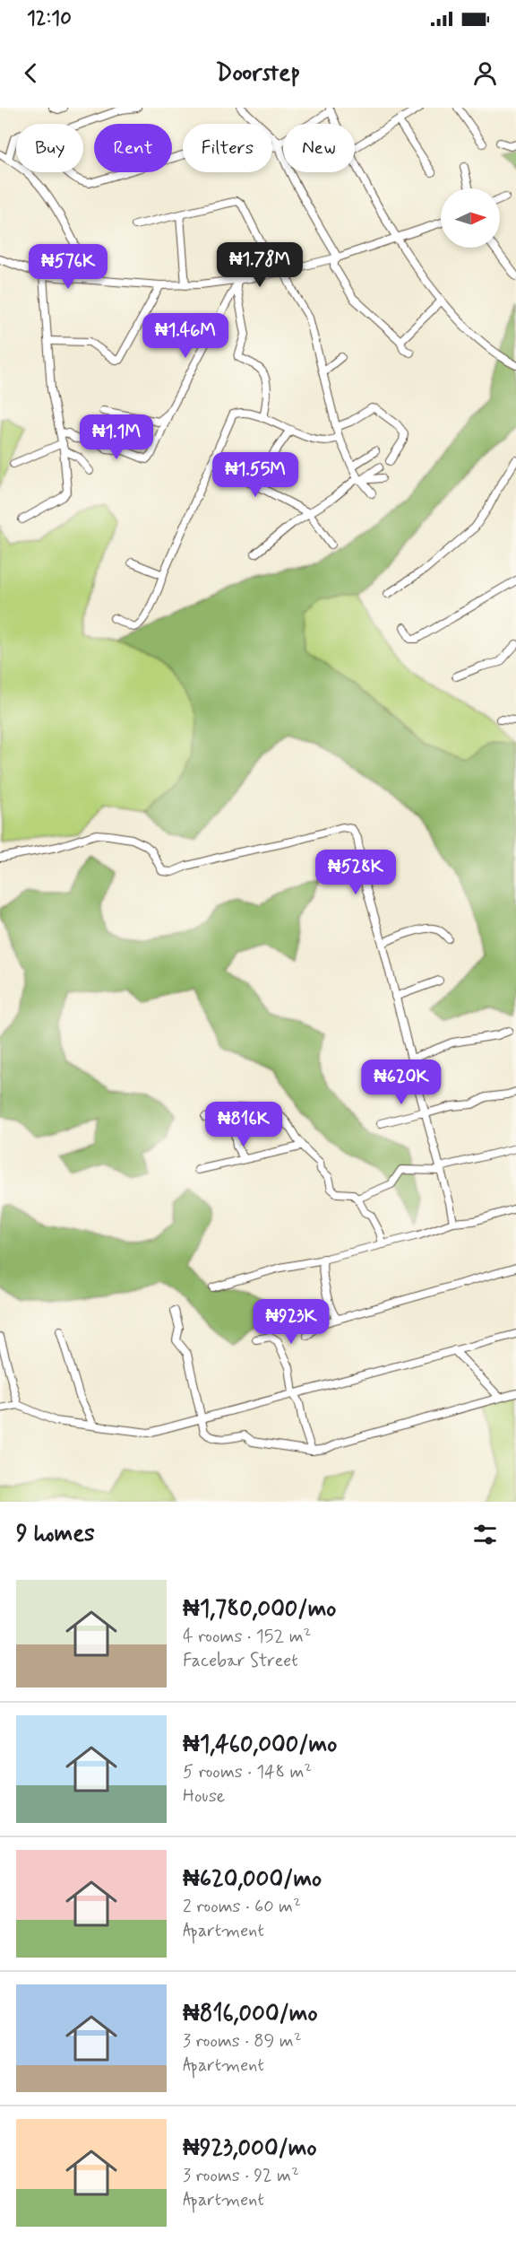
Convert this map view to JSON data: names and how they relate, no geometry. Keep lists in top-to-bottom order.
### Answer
{
  "north": "right",
  "page": {
    "status": "12:10",
    "header": "Doorstep",
    "chip": [
      "Buy",
      "Rent",
      "Filters",
      "New"
    ],
    "price": [
      "₦1.78M",
      "₦576K",
      "₦1.46M",
      "₦1.1M",
      "₦1.55M",
      "₦528K",
      "₦620K",
      "₦816K",
      "₦923K"
    ],
    "heading": "9 homes",
    "list": [
      {
        "name": "₦1,780,000/mo",
        "note": "4 rooms · 152 m² · Facebar Street"
      },
      {
        "name": "₦1,460,000/mo",
        "note": "5 rooms · 148 m² · House"
      },
      {
        "name": "₦620,000/mo",
        "note": "2 rooms · 60 m² · Apartment"
      },
      {
        "name": "₦816,000/mo",
        "note": "3 rooms · 89 m² · Apartment"
      },
      {
        "name": "₦923,000/mo",
        "note": "3 rooms · 92 m² · Apartment"
      }
    ]
  }
}
